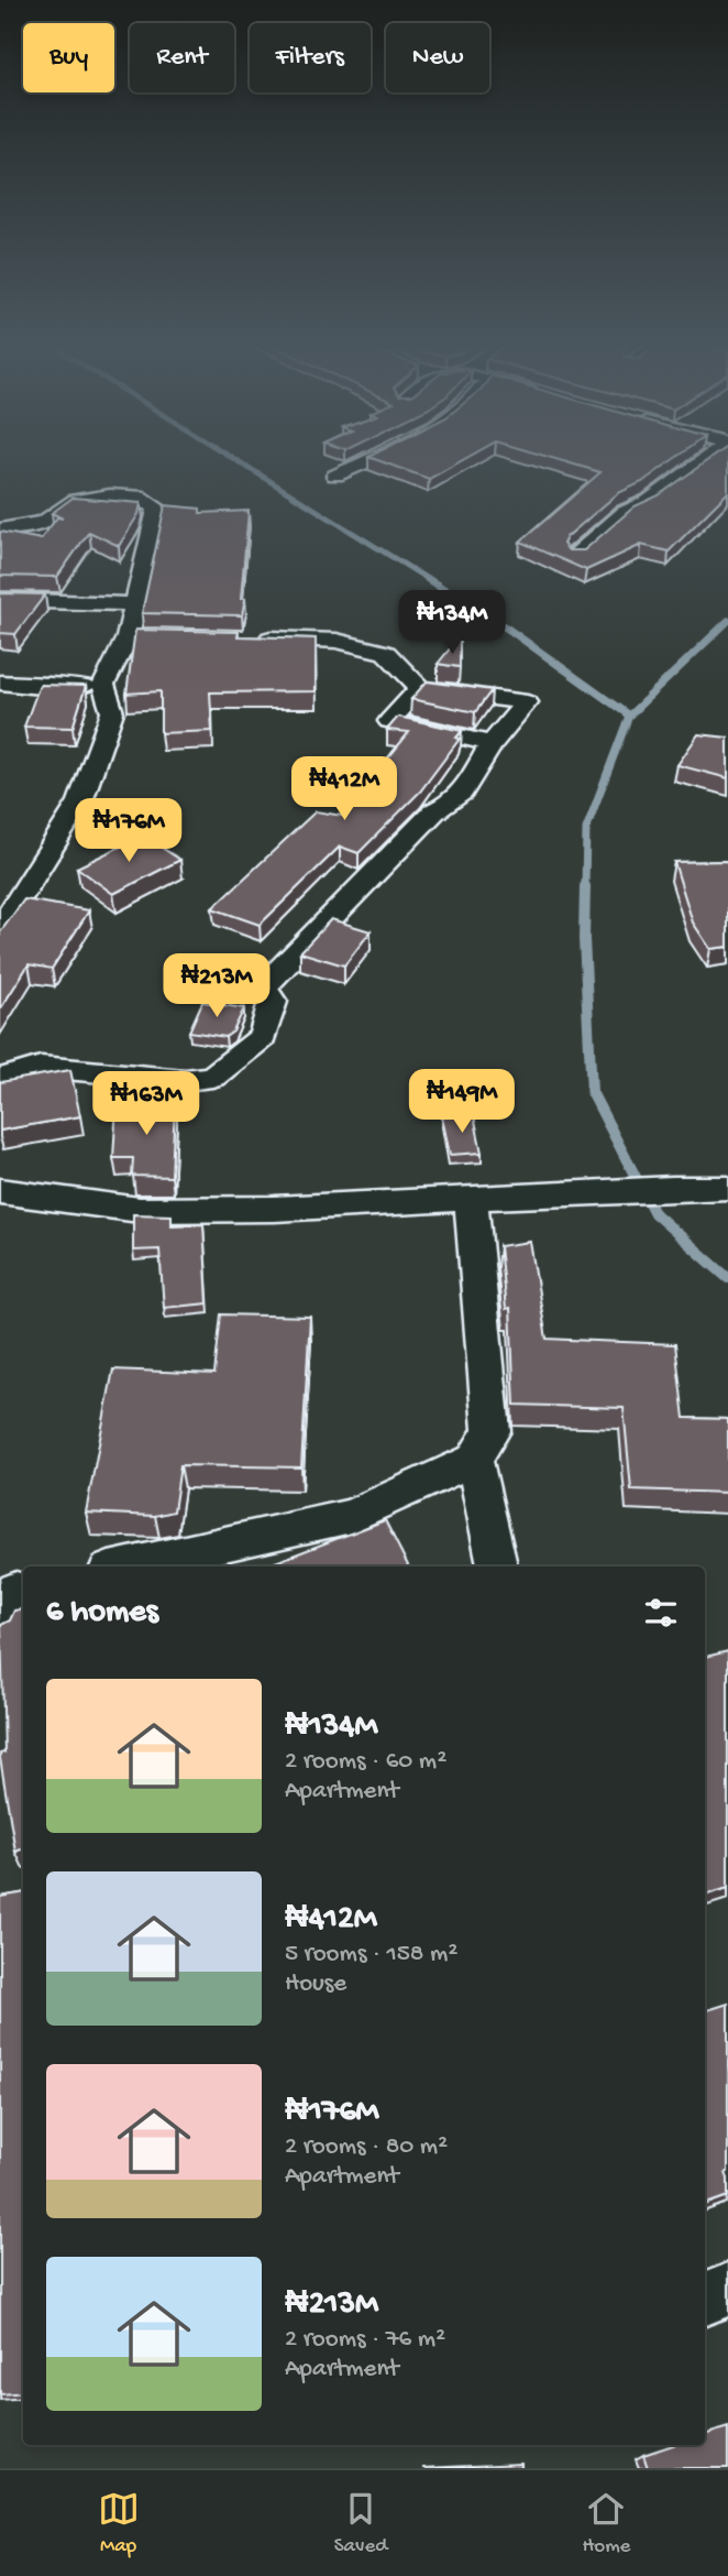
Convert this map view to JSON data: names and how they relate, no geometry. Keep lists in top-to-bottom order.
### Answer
{
  "page": {
    "chip": [
      "Buy",
      "Rent",
      "Filters",
      "New"
    ],
    "price": [
      "₦134M",
      "₦412M",
      "₦176M",
      "₦213M",
      "₦149M",
      "₦163M"
    ],
    "heading": "6 homes",
    "list": [
      {
        "name": "₦134M",
        "note": "2 rooms · 60 m² · Apartment"
      },
      {
        "name": "₦412M",
        "note": "5 rooms · 158 m² · House"
      },
      {
        "name": "₦176M",
        "note": "2 rooms · 80 m² · Apartment"
      },
      {
        "name": "₦213M",
        "note": "2 rooms · 76 m² · Apartment"
      }
    ],
    "tabs": ["Map", "Saved", "Home"]
  }
}
